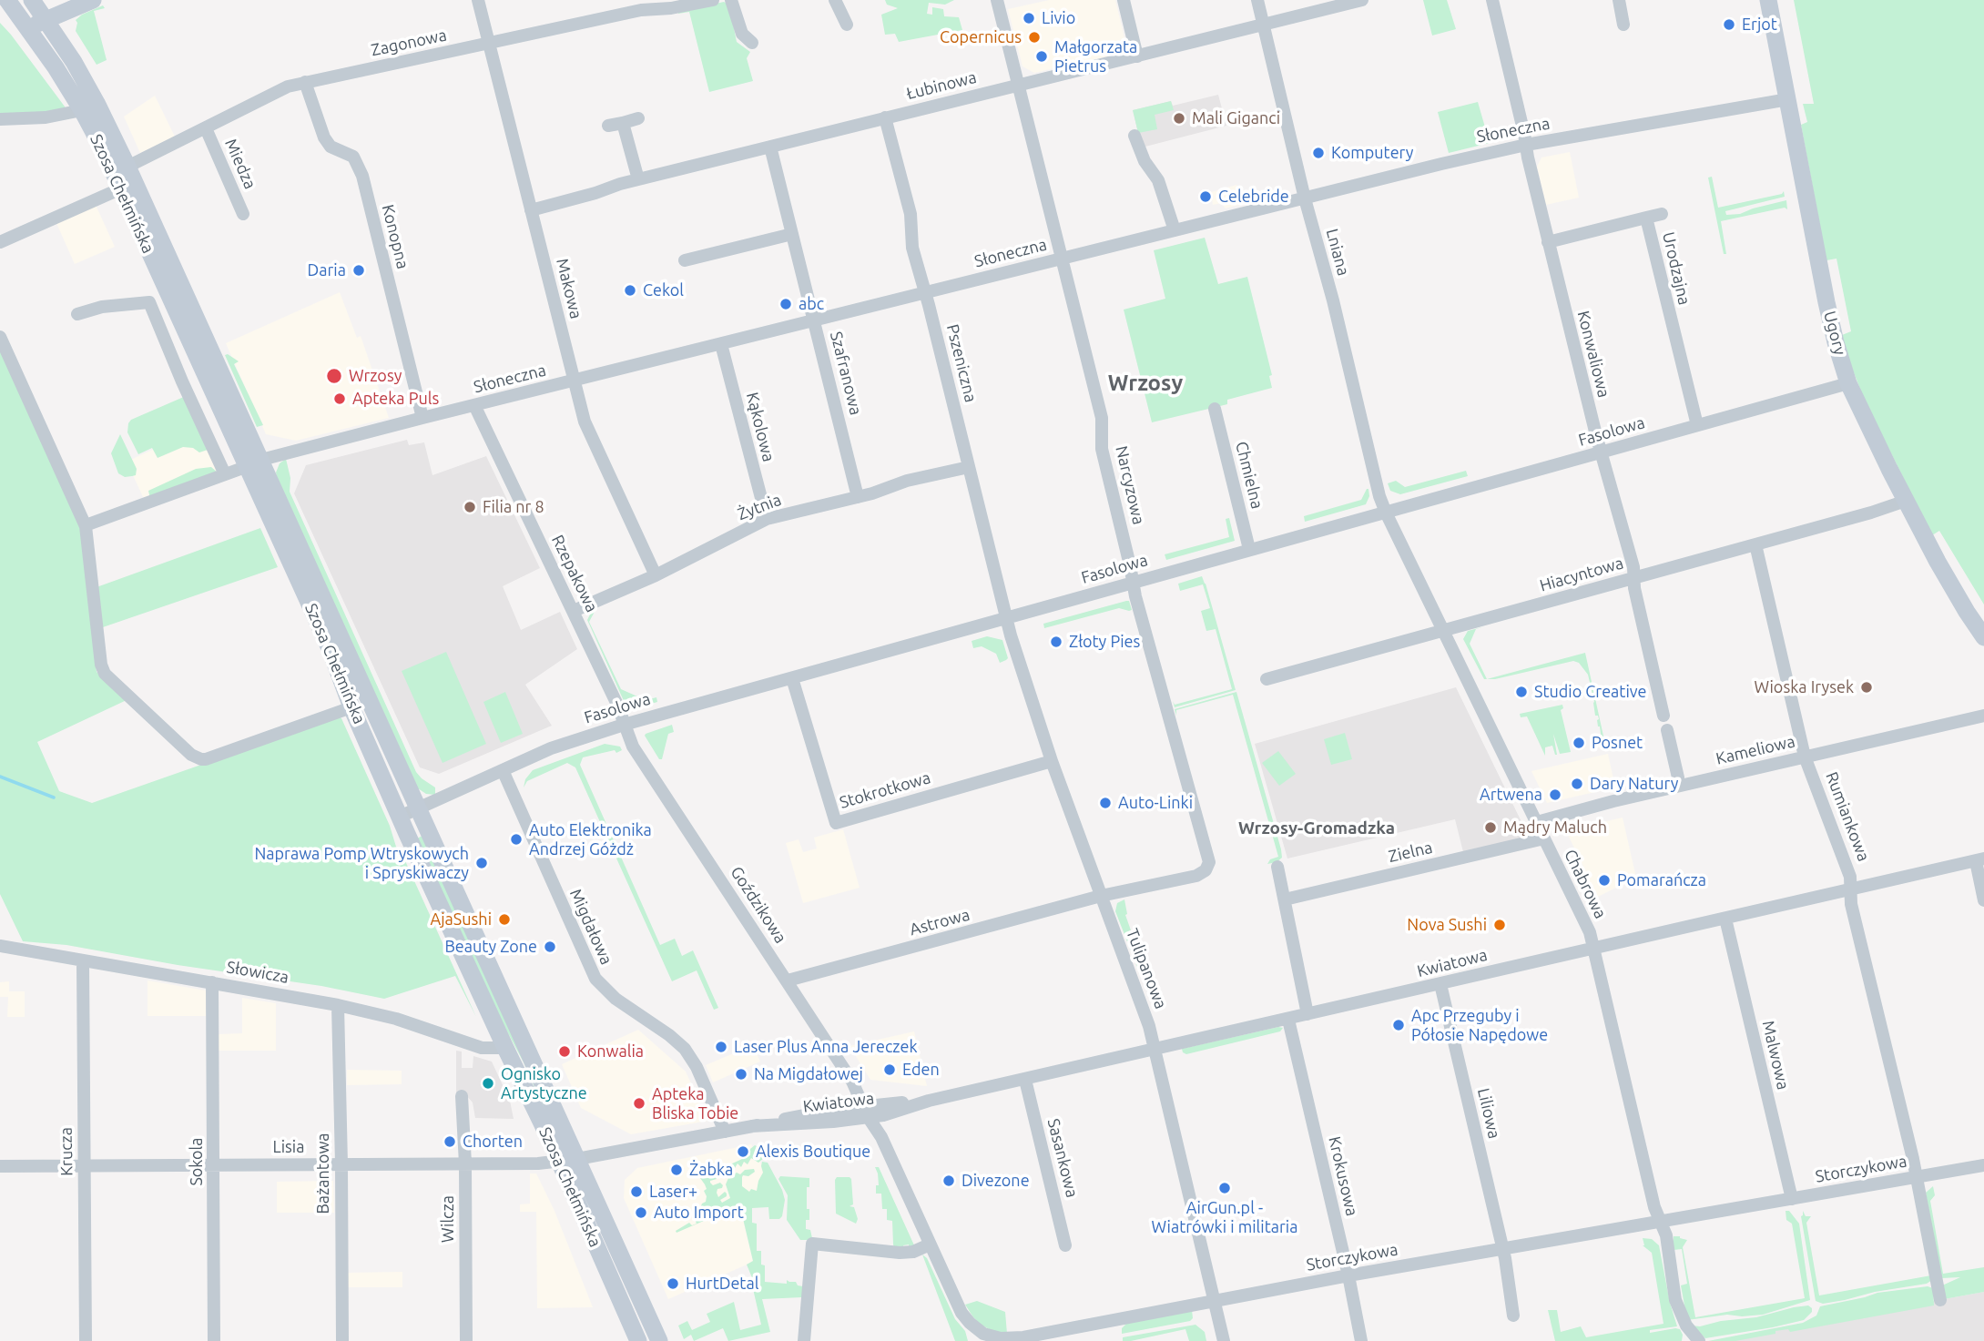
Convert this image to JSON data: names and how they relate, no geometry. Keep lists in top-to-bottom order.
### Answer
{
  "streets": {
    "main road": ["Szosa Chełmińska", "Ugory"],
    "street": [
      "Zagonowa",
      "Łubinowa",
      "Słoneczna",
      "Miedza",
      "Konopna",
      "Lniana",
      "Urodzajna",
      "Makowa",
      "Konwaliowa",
      "Pszeniczna",
      "Szafranowa",
      "Kąkolowa",
      "Fasolowa",
      "Chmielna",
      "Narcyzowa",
      "Żytnia",
      "Rzepakowa",
      "Hiacyntowa",
      "Kameliowa",
      "Stokrotkowa",
      "Rumiankowa",
      "Zielna",
      "Chabrowa",
      "Goździkowa",
      "Astrowa",
      "Migdałowa",
      "Kwiatowa",
      "Tulipanowa",
      "Słowicza",
      "Malwowa",
      "Liliowa",
      "Lisia",
      "Krucza",
      "Sasankowa",
      "Sokola",
      "Storczykowa",
      "Bażantowa",
      "Krokusowa",
      "Wilcza"
    ]
  },
  "crossings": [
    ["Zagonowa", "Miedza"],
    ["Zagonowa", "Szosa Chełmińska"],
    ["Zagonowa", "Konopna"],
    ["Zagonowa", "Makowa"],
    ["Łubinowa", "Lniana"],
    ["Łubinowa", "Makowa"],
    ["Łubinowa", "Pszeniczna"],
    ["Łubinowa", "Szafranowa"],
    ["Łubinowa", "Narcyzowa"],
    ["Słoneczna", "Szosa Chełmińska"],
    ["Słoneczna", "Konopna"],
    ["Słoneczna", "Lniana"],
    ["Słoneczna", "Makowa"],
    ["Słoneczna", "Ugory"],
    ["Słoneczna", "Konwaliowa"],
    ["Słoneczna", "Pszeniczna"],
    ["Słoneczna", "Szafranowa"],
    ["Słoneczna", "Kąkolowa"],
    ["Słoneczna", "Narcyzowa"],
    ["Słoneczna", "Rzepakowa"],
    ["Szosa Chełmińska", "Fasolowa"],
    ["Szosa Chełmińska", "Kwiatowa"],
    ["Szosa Chełmińska", "Słowicza"],
    ["Szosa Chełmińska", "Lisia"],
    ["Lniana", "Fasolowa"],
    ["Lniana", "Chabrowa"],
    ["Urodzajna", "Konwaliowa"],
    ["Urodzajna", "Fasolowa"],
    ["Makowa", "Żytnia"],
    ["Ugory", "Fasolowa"],
    ["Ugory", "Hiacyntowa"],
    ["Konwaliowa", "Fasolowa"],
    ["Konwaliowa", "Hiacyntowa"],
    ["Pszeniczna", "Fasolowa"],
    ["Pszeniczna", "Żytnia"],
    ["Pszeniczna", "Tulipanowa"],
    ["Szafranowa", "Żytnia"],
    ["Kąkolowa", "Żytnia"],
    ["Fasolowa", "Chmielna"],
    ["Fasolowa", "Narcyzowa"],
    ["Fasolowa", "Rzepakowa"],
    ["Fasolowa", "Stokrotkowa"],
    ["Fasolowa", "Chabrowa"],
    ["Fasolowa", "Goździkowa"],
    ["Fasolowa", "Migdałowa"],
    ["Fasolowa", "Tulipanowa"],
    ["Narcyzowa", "Astrowa"],
    ["Narcyzowa", "Tulipanowa"],
    ["Żytnia", "Rzepakowa"],
    ["Rzepakowa", "Goździkowa"],
    ["Hiacyntowa", "Rumiankowa"],
    ["Hiacyntowa", "Chabrowa"],
    ["Kameliowa", "Rumiankowa"],
    ["Kameliowa", "Chabrowa"],
    ["Stokrotkowa", "Tulipanowa"],
    ["Rumiankowa", "Kwiatowa"],
    ["Rumiankowa", "Storczykowa"],
    ["Zielna", "Chabrowa"],
    ["Chabrowa", "Kwiatowa"],
    ["Chabrowa", "Storczykowa"],
    ["Goździkowa", "Astrowa"],
    ["Goździkowa", "Kwiatowa"],
    ["Goździkowa", "Storczykowa"],
    ["Astrowa", "Tulipanowa"],
    ["Migdałowa", "Kwiatowa"],
    ["Kwiatowa", "Tulipanowa"],
    ["Kwiatowa", "Malwowa"],
    ["Kwiatowa", "Liliowa"],
    ["Kwiatowa", "Lisia"],
    ["Kwiatowa", "Sasankowa"],
    ["Kwiatowa", "Storczykowa"],
    ["Kwiatowa", "Krokusowa"],
    ["Tulipanowa", "Storczykowa"],
    ["Słowicza", "Krucza"],
    ["Słowicza", "Sokola"],
    ["Słowicza", "Bażantowa"],
    ["Malwowa", "Storczykowa"],
    ["Liliowa", "Storczykowa"],
    ["Lisia", "Krucza"],
    ["Lisia", "Sokola"],
    ["Lisia", "Bażantowa"],
    ["Lisia", "Wilcza"],
    ["Storczykowa", "Krokusowa"]
  ],
  "districts": ["Wrzosy", "Wrzosy-Gromadzka"],
  "places": [
    "Livio",
    "Erjot",
    "Copernicus",
    "Małgorzata Pietrus",
    "Mali Giganci",
    "Komputery",
    "Celebride",
    "Daria",
    "Cekol",
    "abc",
    "Wrzosy",
    "Apteka Puls",
    "Filia nr 8",
    "Złoty Pies",
    "Wioska Irysek",
    "Studio Creative",
    "Posnet",
    "Dary Natury",
    "Artwena",
    "Auto-Linki",
    "Mądry Maluch",
    "Auto Elektronika Andrzej Góżdż",
    "Naprawa Pomp Wtryskowych i Spryskiwaczy",
    "Pomarańcza",
    "AjaSushi",
    "Nova Sushi",
    "Beauty Zone",
    "Apc Przeguby i Półosie Napędowe",
    "Laser Plus Anna Jereczek",
    "Konwalia",
    "Eden",
    "Na Migdałowej",
    "Ognisko Artystyczne",
    "Apteka Bliska Tobie",
    "Chorten",
    "Alexis Boutique",
    "Żabka",
    "Divezone",
    "AirGun.pl - Wiatrówki i militaria",
    "Laser+",
    "Auto Import",
    "HurtDetal"
  ]
}
